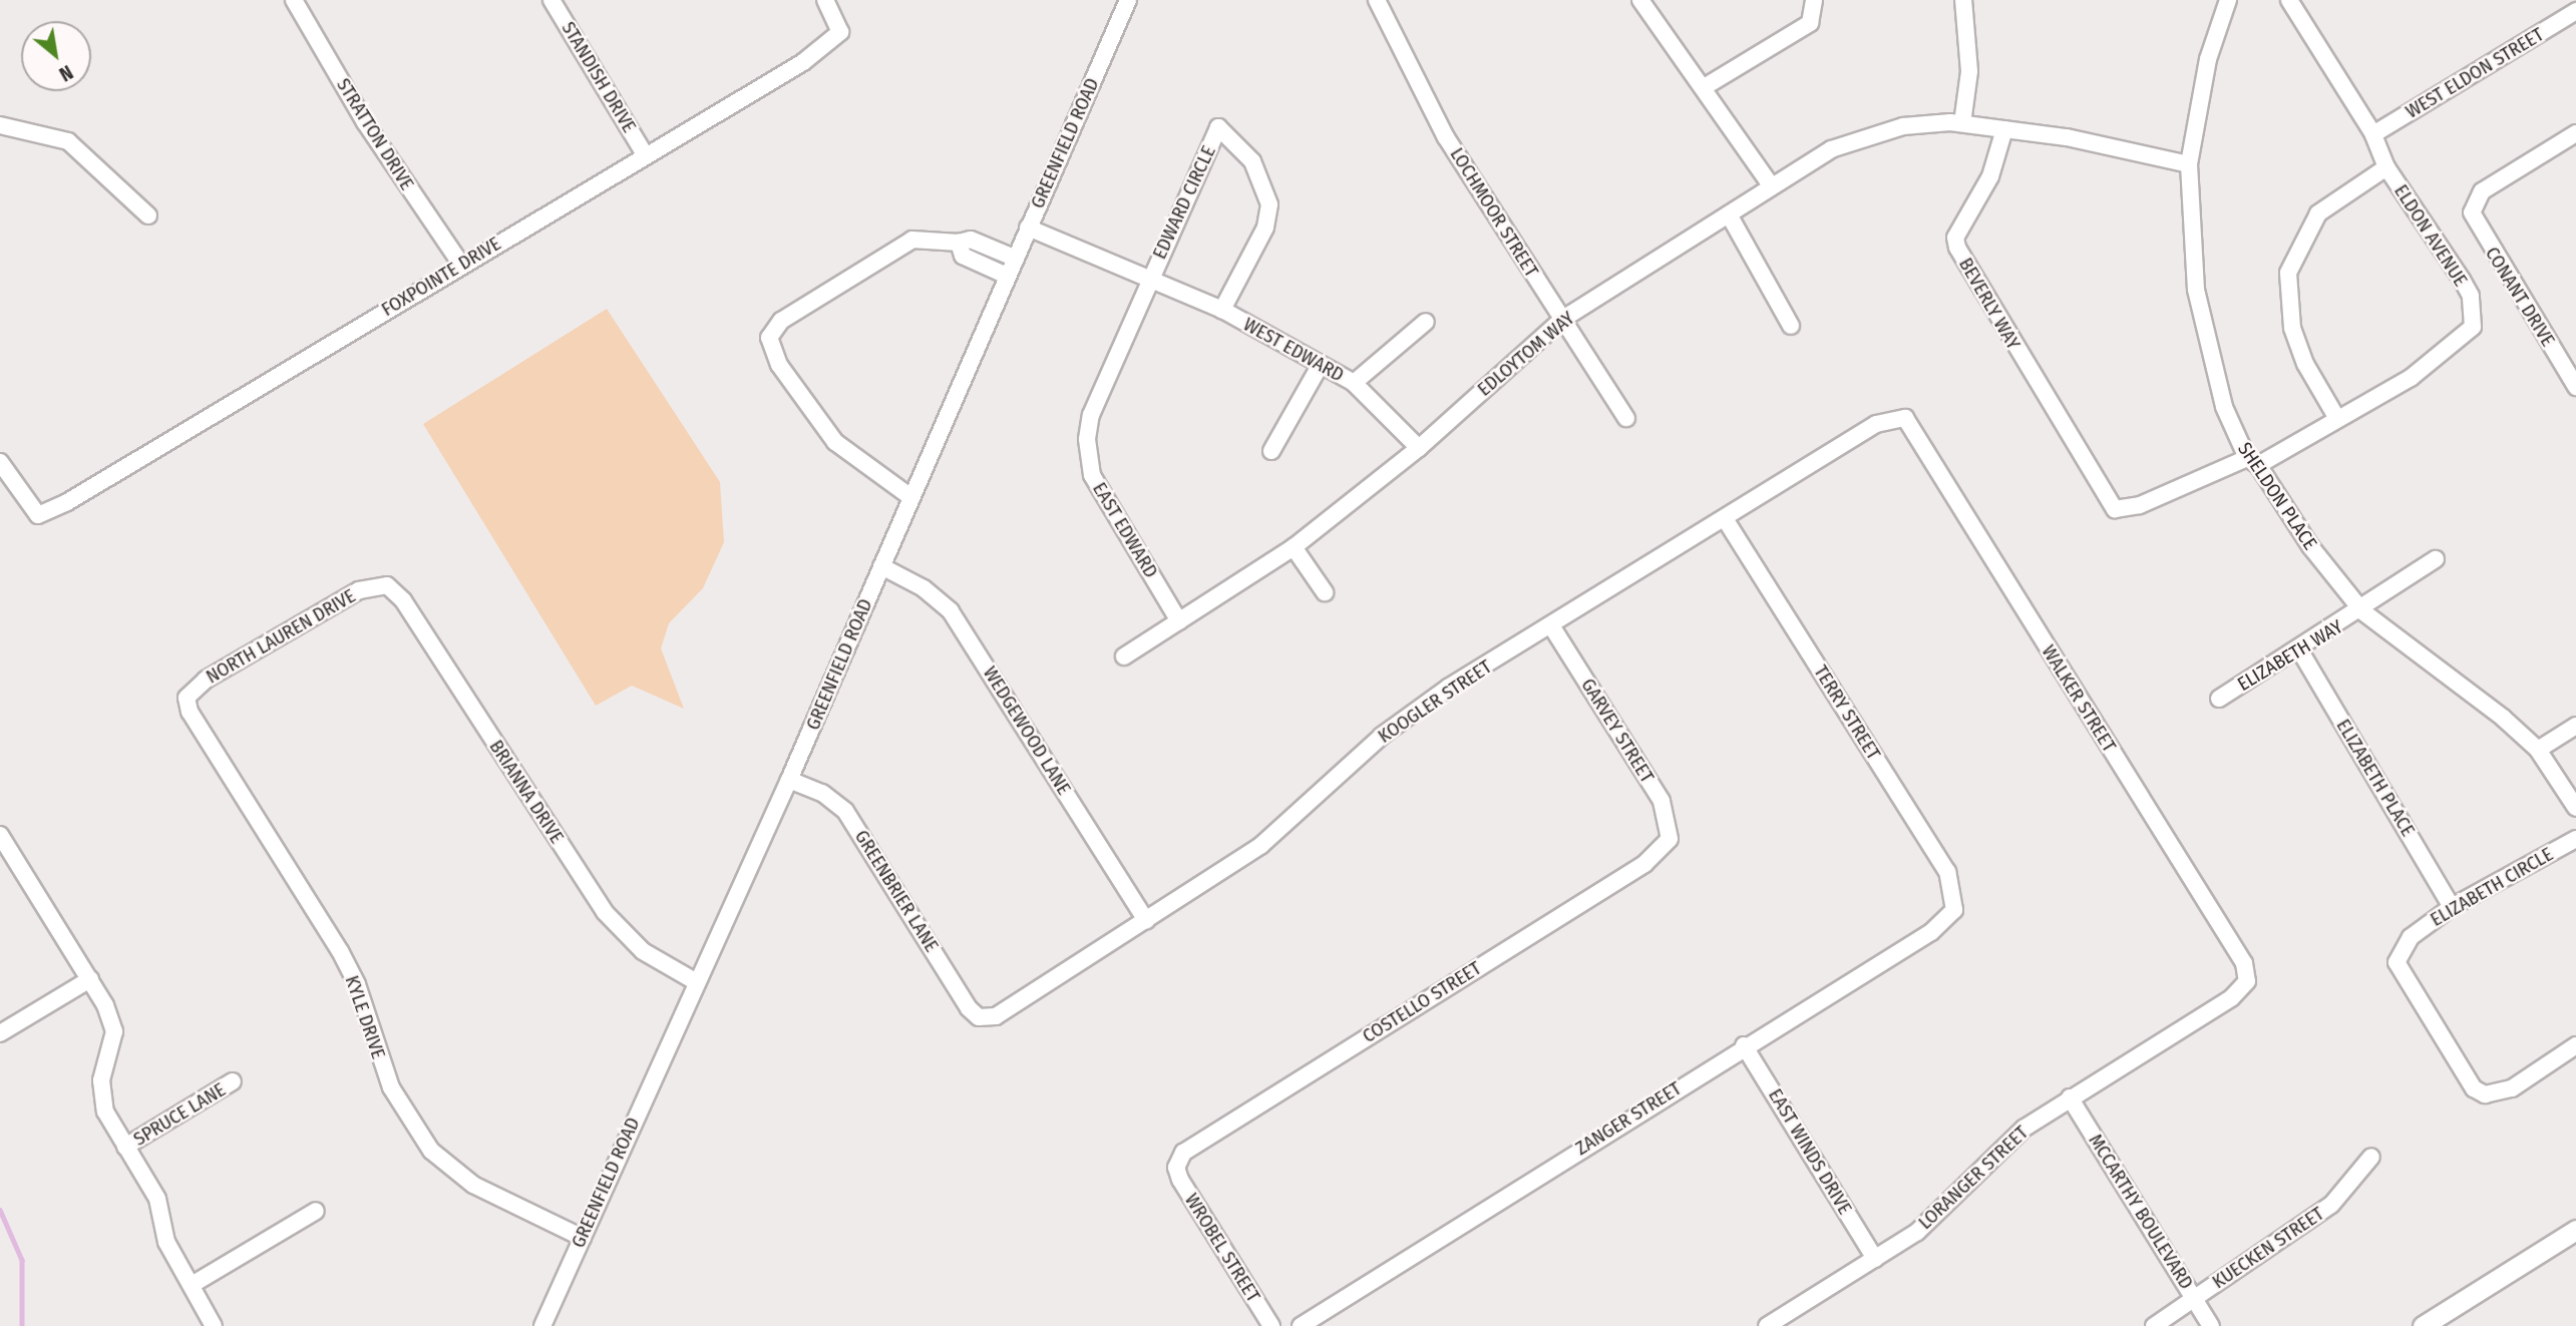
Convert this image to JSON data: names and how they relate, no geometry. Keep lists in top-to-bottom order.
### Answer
{
  "streets": {
    "street": [
      "WEST ELDON STREET",
      "STANDISH DRIVE",
      "STRATTON DRIVE",
      "GREENFIELD ROAD",
      "EDWARD CIRCLE",
      "LOCHMOOR STREET",
      "ELDON AVENUE",
      "FOXPOINTE DRIVE",
      "CONANT DRIVE",
      "BEVERLY WAY",
      "WEST EDWARD",
      "EDLOYTOM WAY",
      "SHELDON PLACE",
      "EAST EDWARD",
      "NORTH LAUREN DRIVE",
      "ELIZABETH WAY",
      "WALKER STREET",
      "KOOGLER STREET",
      "TERRY STREET",
      "WEDGEWOOD LANE",
      "GARVEY STREET",
      "ELIZABETH PLACE",
      "BRIANNA DRIVE",
      "ELIZABETH CIRCLE",
      "GREENBRIER LANE",
      "COSTELLO STREET",
      "KYLE DRIVE",
      "SPRUCE LANE",
      "ZANGER STREET",
      "EAST WINDS DRIVE",
      "LORANGER STREET",
      "MCCARTHY BOULEVARD",
      "WROBEL STREET",
      "KUECKEN STREET"
    ]
  },
  "crossings": [
    ["WEST ELDON STREET", "ELDON AVENUE"],
    ["STANDISH DRIVE", "FOXPOINTE DRIVE"],
    ["STRATTON DRIVE", "FOXPOINTE DRIVE"],
    ["GREENFIELD ROAD", "WEST EDWARD"],
    ["GREENFIELD ROAD", "WEDGEWOOD LANE"],
    ["GREENFIELD ROAD", "BRIANNA DRIVE"],
    ["GREENFIELD ROAD", "GREENBRIER LANE"],
    ["GREENFIELD ROAD", "KYLE DRIVE"],
    ["EDWARD CIRCLE", "WEST EDWARD"],
    ["EDWARD CIRCLE", "EAST EDWARD"],
    ["LOCHMOOR STREET", "EDLOYTOM WAY"],
    ["ELDON AVENUE", "BEVERLY WAY"],
    ["ELDON AVENUE", "SHELDON PLACE"],
    ["BEVERLY WAY", "EDLOYTOM WAY"],
    ["BEVERLY WAY", "SHELDON PLACE"],
    ["WEST EDWARD", "EDLOYTOM WAY"],
    ["WEST EDWARD", "EAST EDWARD"],
    ["EDLOYTOM WAY", "EAST EDWARD"],
    ["SHELDON PLACE", "ELIZABETH WAY"],
    ["NORTH LAUREN DRIVE", "BRIANNA DRIVE"],
    ["NORTH LAUREN DRIVE", "KYLE DRIVE"],
    ["ELIZABETH WAY", "ELIZABETH PLACE"],
    ["WALKER STREET", "KOOGLER STREET"],
    ["WALKER STREET", "LORANGER STREET"],
    ["KOOGLER STREET", "TERRY STREET"],
    ["KOOGLER STREET", "WEDGEWOOD LANE"],
    ["KOOGLER STREET", "GARVEY STREET"],
    ["KOOGLER STREET", "GREENBRIER LANE"],
    ["TERRY STREET", "ZANGER STREET"],
    ["GARVEY STREET", "COSTELLO STREET"],
    ["ELIZABETH PLACE", "ELIZABETH CIRCLE"],
    ["COSTELLO STREET", "WROBEL STREET"],
    ["ZANGER STREET", "EAST WINDS DRIVE"],
    ["EAST WINDS DRIVE", "LORANGER STREET"],
    ["LORANGER STREET", "MCCARTHY BOULEVARD"],
    ["MCCARTHY BOULEVARD", "KUECKEN STREET"]
  ],
  "north": "bottom right"
}
